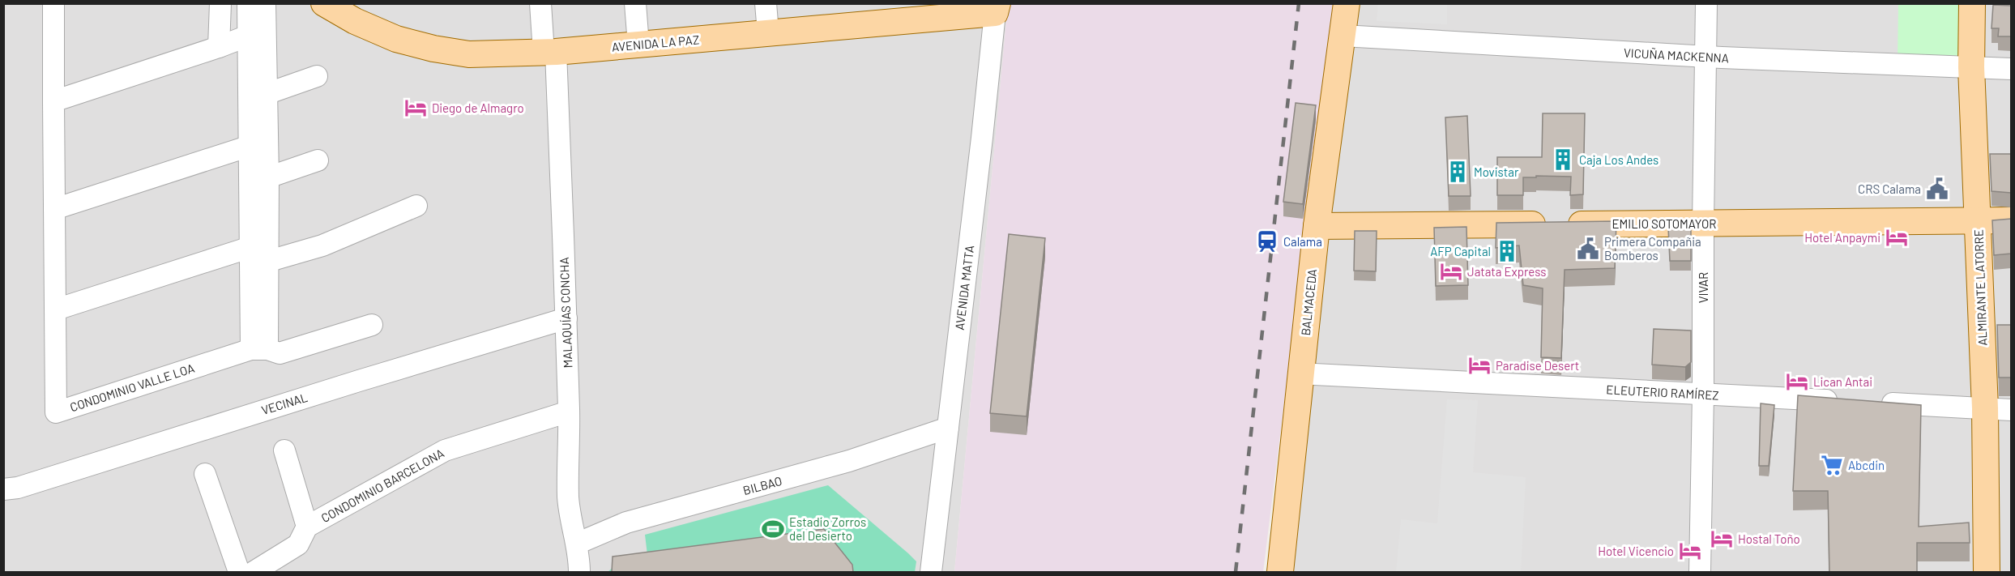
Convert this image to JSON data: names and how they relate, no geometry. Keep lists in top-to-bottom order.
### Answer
{
  "streets": {
    "main road": [
      "AVENIDA LA PAZ",
      "EMILIO SOTOMAYOR",
      "ALMIRANTE LATORRE",
      "BALMACEDA"
    ],
    "street": [
      "VICUÑA MACKENNA",
      "AVENIDA MATTA",
      "VIVAR",
      "MALAQUÍAS CONCHA",
      "CONDOMINIO VALLE LOA",
      "ELEUTERIO RAMÍREZ",
      "VECINAL",
      "CONDOMINIO BARCELONA",
      "BILBAO"
    ]
  },
  "crossings": [
    ["AVENIDA LA PAZ", "AVENIDA MATTA"],
    ["AVENIDA LA PAZ", "MALAQUÍAS CONCHA"],
    ["VICUÑA MACKENNA", "VIVAR"],
    ["VICUÑA MACKENNA", "ALMIRANTE LATORRE"],
    ["VICUÑA MACKENNA", "BALMACEDA"],
    ["EMILIO SOTOMAYOR", "VIVAR"],
    ["EMILIO SOTOMAYOR", "ALMIRANTE LATORRE"],
    ["EMILIO SOTOMAYOR", "BALMACEDA"],
    ["AVENIDA MATTA", "BILBAO"],
    ["VIVAR", "ELEUTERIO RAMÍREZ"],
    ["BALMACEDA", "ELEUTERIO RAMÍREZ"],
    ["MALAQUÍAS CONCHA", "VECINAL"],
    ["MALAQUÍAS CONCHA", "CONDOMINIO BARCELONA"],
    ["MALAQUÍAS CONCHA", "BILBAO"]
  ],
  "places": {
    "hotel": [
      "Diego de Almagro",
      "Hotel Anpaymi",
      "Jatata Express",
      "Paradise Desert",
      "Lican Antai",
      "Hostal Toño",
      "Hotel Vicencio"
    ],
    "building": ["Caja Los Andes", "Movistar", "AFP Capital"],
    "public building": ["CRS Calama", "Primera Compañia Bomberos"],
    "station": ["Calama"],
    "supermarket": ["Abcdin"],
    "sports": ["Estadio Zorros del Desierto"]
  }
}
